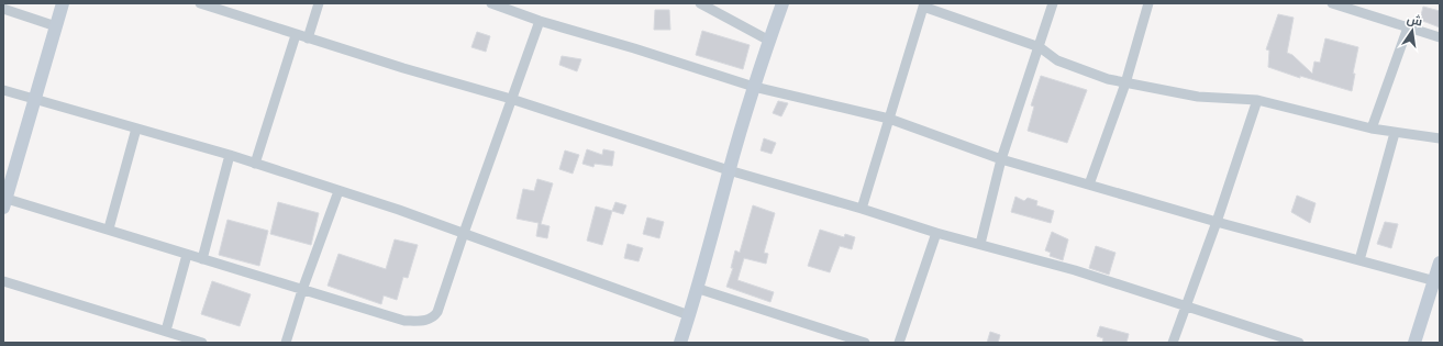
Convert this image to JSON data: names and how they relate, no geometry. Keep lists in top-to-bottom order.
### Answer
{
  "north": "top"
}
